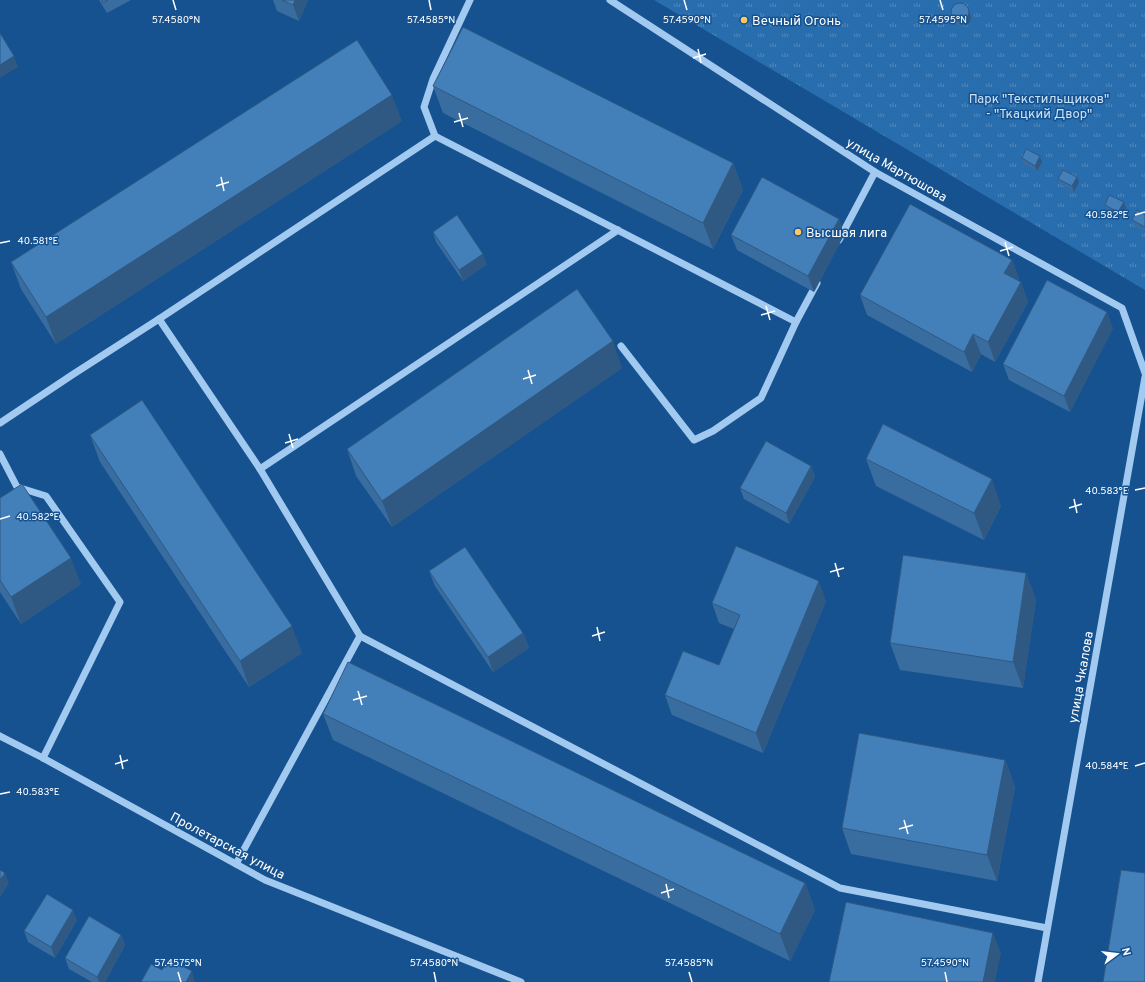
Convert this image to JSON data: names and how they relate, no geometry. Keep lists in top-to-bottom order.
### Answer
{
  "streets": {
    "street": ["улица Мартюшова", "улица Чкалова", "Пролетарская улица"]
  },
  "parks": ["Парк \"Текстильщиков\" - \"Ткацкий Двор\""],
  "places": ["Вечный Огонь", "Высшая лига"],
  "north": "right",
  "coordinates": [
    "57.4580°N",
    "57.4585°N",
    "57.4590°N",
    "57.4595°N",
    "40.582°E",
    "40.581°E",
    "40.583°E",
    "40.584°E",
    "57.4575°N"
  ]
}
